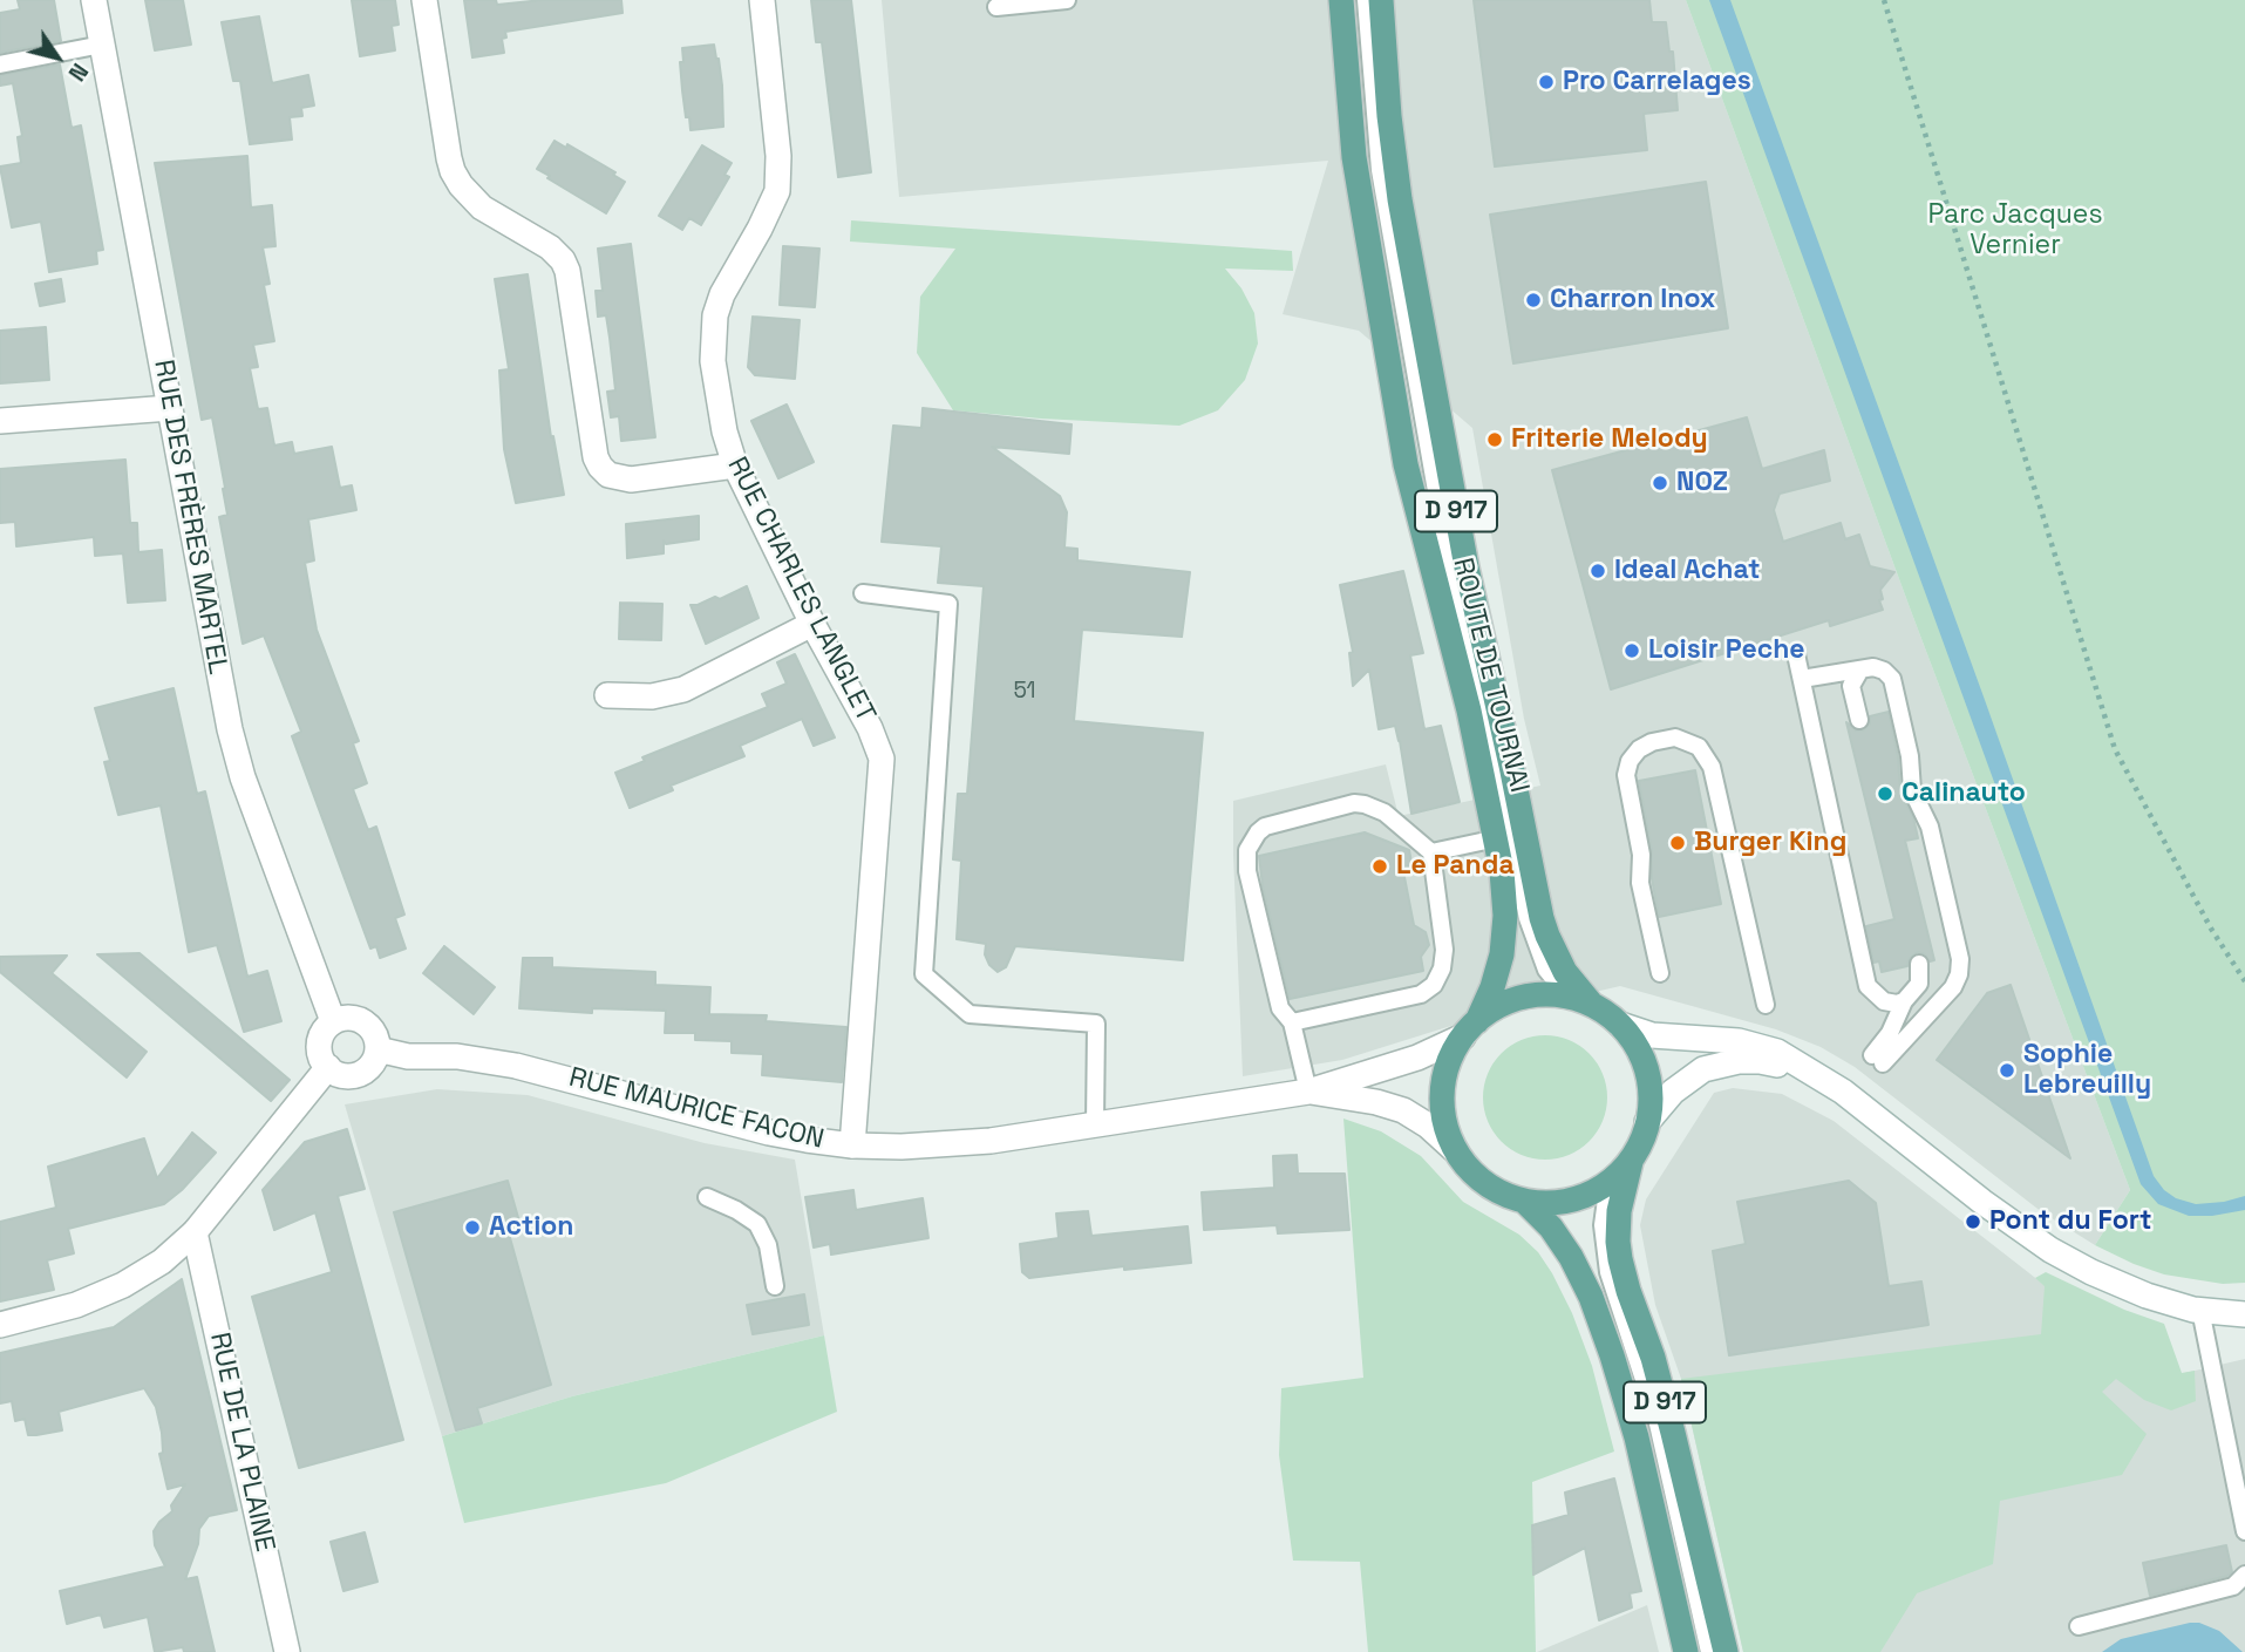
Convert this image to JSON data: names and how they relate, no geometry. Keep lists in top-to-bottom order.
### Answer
{
  "streets": {
    "main road": ["D 917", "ROUTE DE TOURNAI"],
    "street": [
      "RUE DES FRÈRES MARTEL",
      "RUE CHARLES LANGLET",
      "RUE MAURICE FACON",
      "RUE DE LA PLAINE"
    ]
  },
  "crossings": [
    ["D 917", "ROUTE DE TOURNAI"],
    ["D 917", "RUE MAURICE FACON"],
    ["RUE DES FRÈRES MARTEL", "RUE MAURICE FACON"],
    ["RUE CHARLES LANGLET", "RUE MAURICE FACON"],
    ["ROUTE DE TOURNAI", "RUE MAURICE FACON"]
  ],
  "parks": ["Parc Jacques Vernier"],
  "places": [
    "Pro Carrelages",
    "Charron Inox",
    "Friterie Melody",
    "NOZ",
    "Ideal Achat",
    "Loisir Peche",
    "Calinauto",
    "Burger King",
    "Le Panda",
    "Sophie Lebreuilly",
    "Pont du Fort",
    "Action"
  ],
  "house_numbers": ["51"],
  "north": "bottom right"
}
